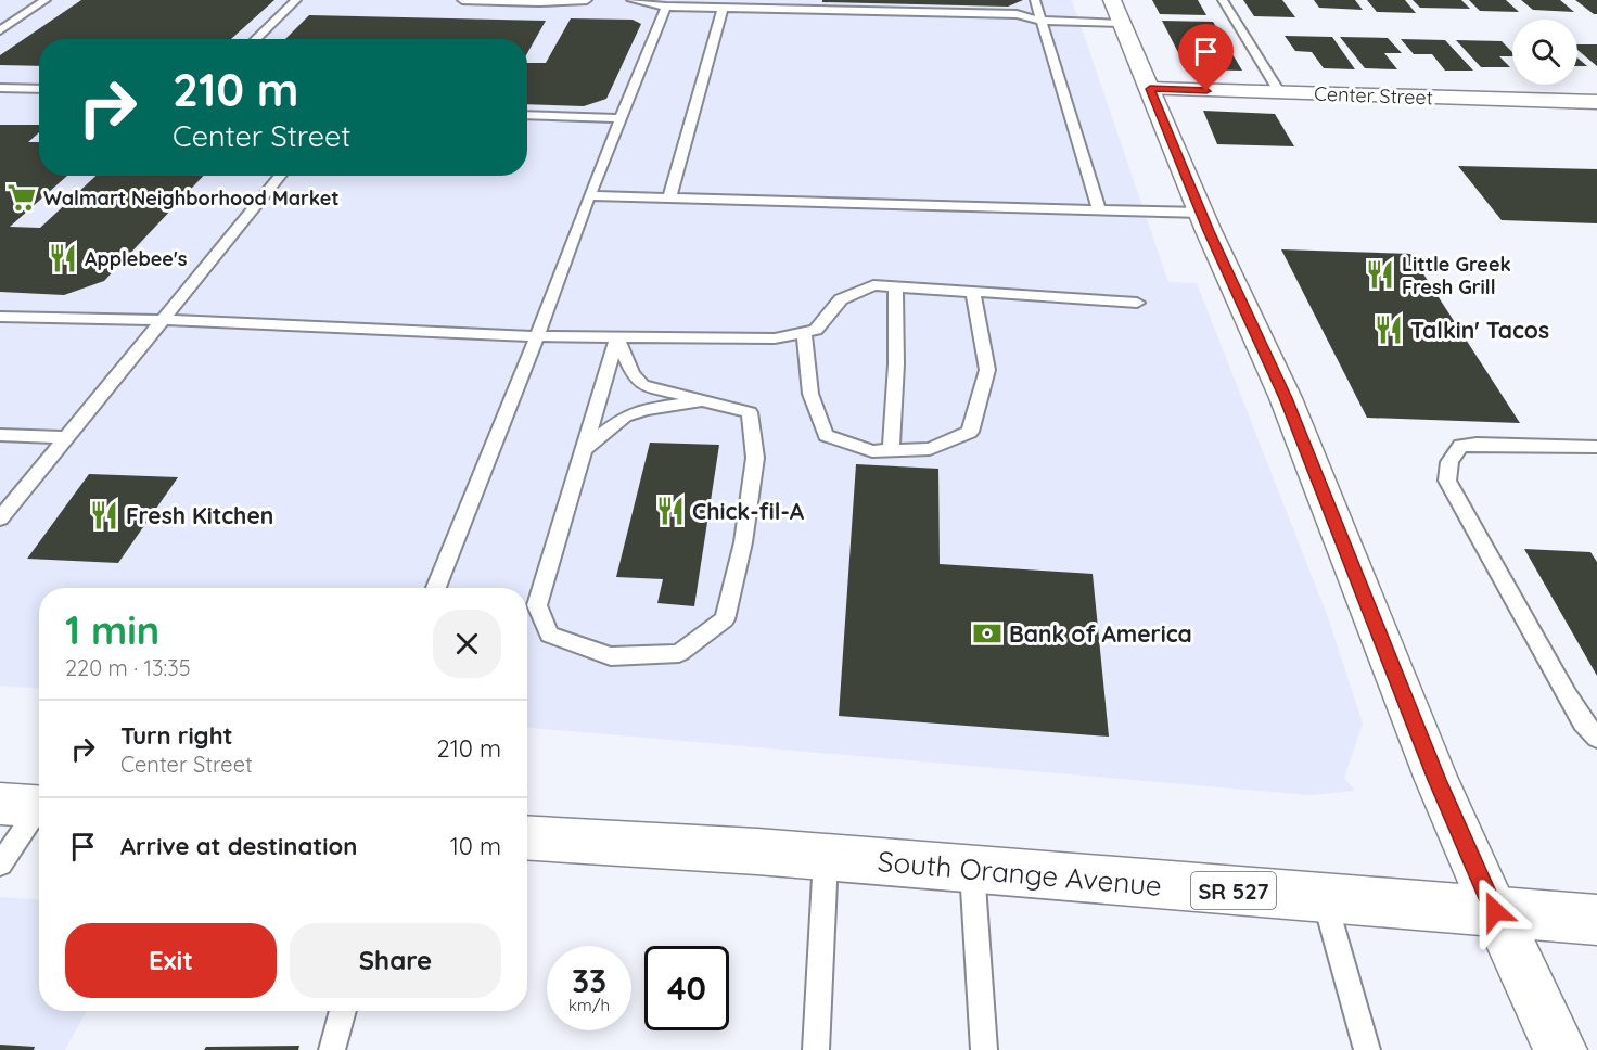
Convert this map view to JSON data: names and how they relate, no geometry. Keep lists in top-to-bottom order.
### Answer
{
  "streets": {
    "street": ["Center Street", "South Orange Avenue", "SR 527"]
  },
  "places": {
    "supermarket": ["Walmart Neighborhood Market"],
    "restaurant": [
      "Applebee's",
      "Little Greek Fresh Grill",
      "Talkin' Tacos",
      "Chick-fil-A",
      "Fresh Kitchen"
    ],
    "bank": ["Bank of America"]
  },
  "page": {
    "turn": ["210 m", "Center Street"],
    "heading": ["1 min", "220 m · 13:35"],
    "list": [
      {
        "name": "Turn right",
        "note": "Center Street",
        "value": "210 m"
      },
      {
        "name": "Arrive at destination",
        "value": "10 m"
      }
    ],
    "buttons": ["Exit", "Share"],
    "speed": "33 km/h",
    "limit": "40"
  }
}
